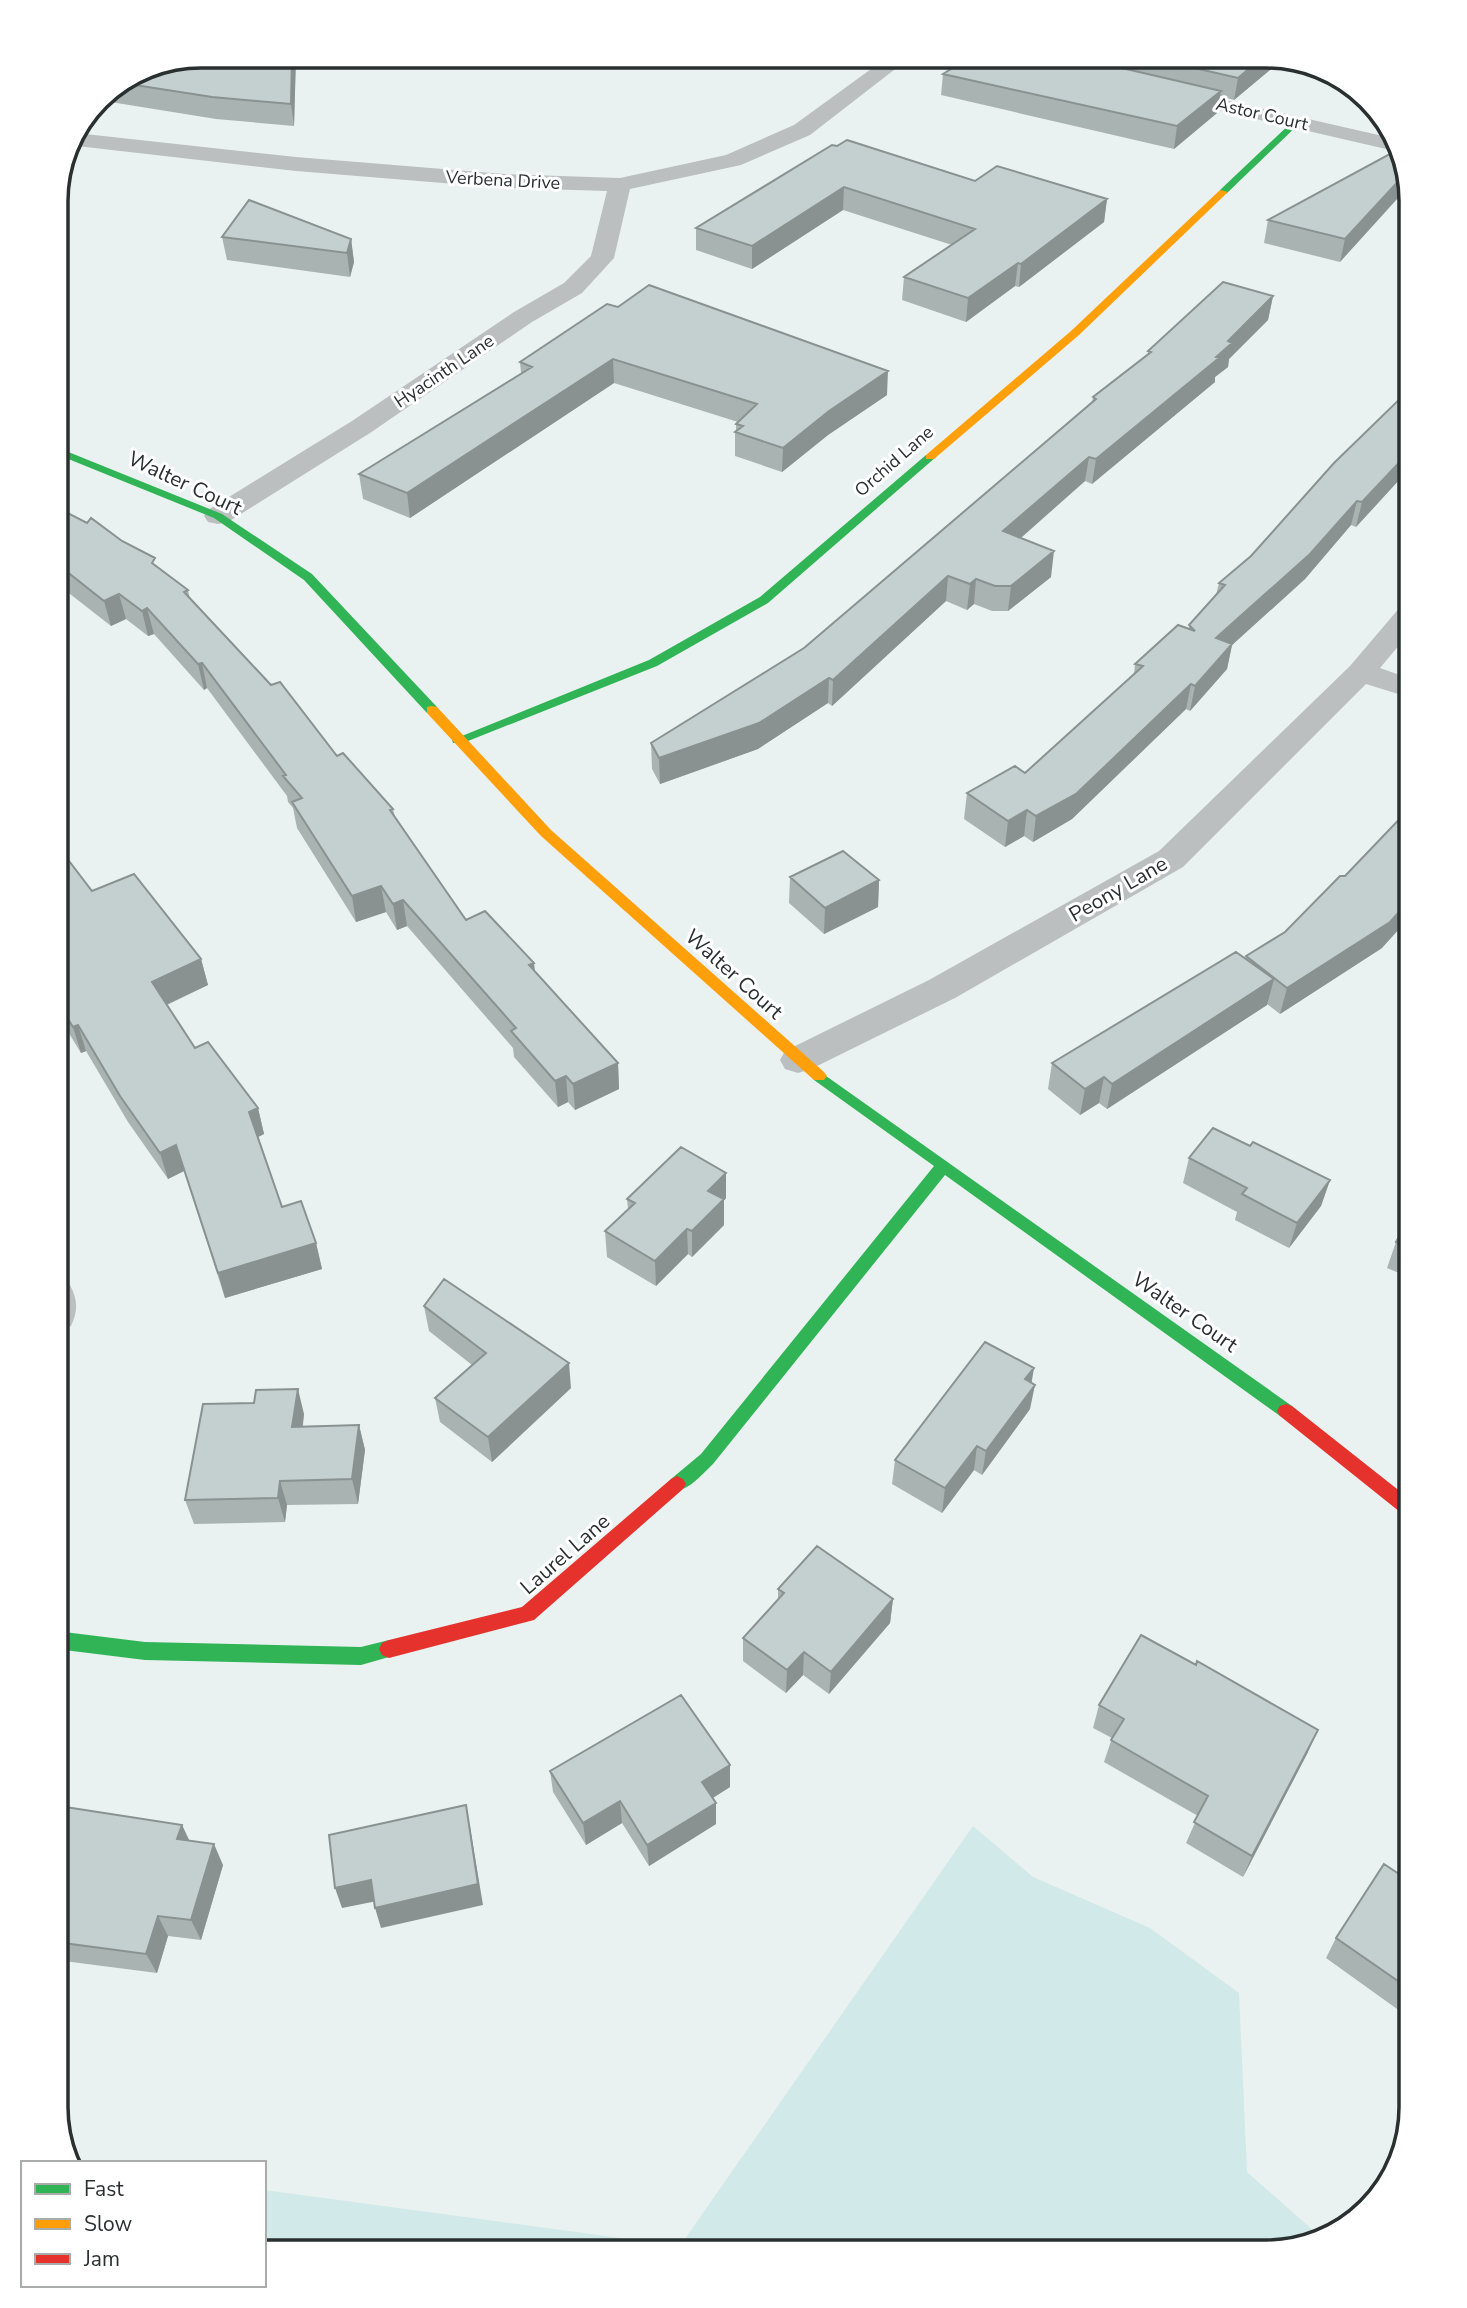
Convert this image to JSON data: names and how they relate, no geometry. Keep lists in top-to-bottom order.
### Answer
{
  "streets": {
    "street": [
      "Astor Court",
      "Verbena Drive",
      "Hyacinth Lane",
      "Orchid Lane",
      "Walter Court",
      "Peony Lane",
      "Laurel Lane"
    ]
  },
  "crossings": [
    ["Astor Court", "Orchid Lane"],
    ["Verbena Drive", "Hyacinth Lane"],
    ["Hyacinth Lane", "Walter Court"],
    ["Orchid Lane", "Walter Court"],
    ["Walter Court", "Peony Lane"],
    ["Walter Court", "Laurel Lane"]
  ],
  "legend": ["Fast", "Slow", "Jam"]
}
